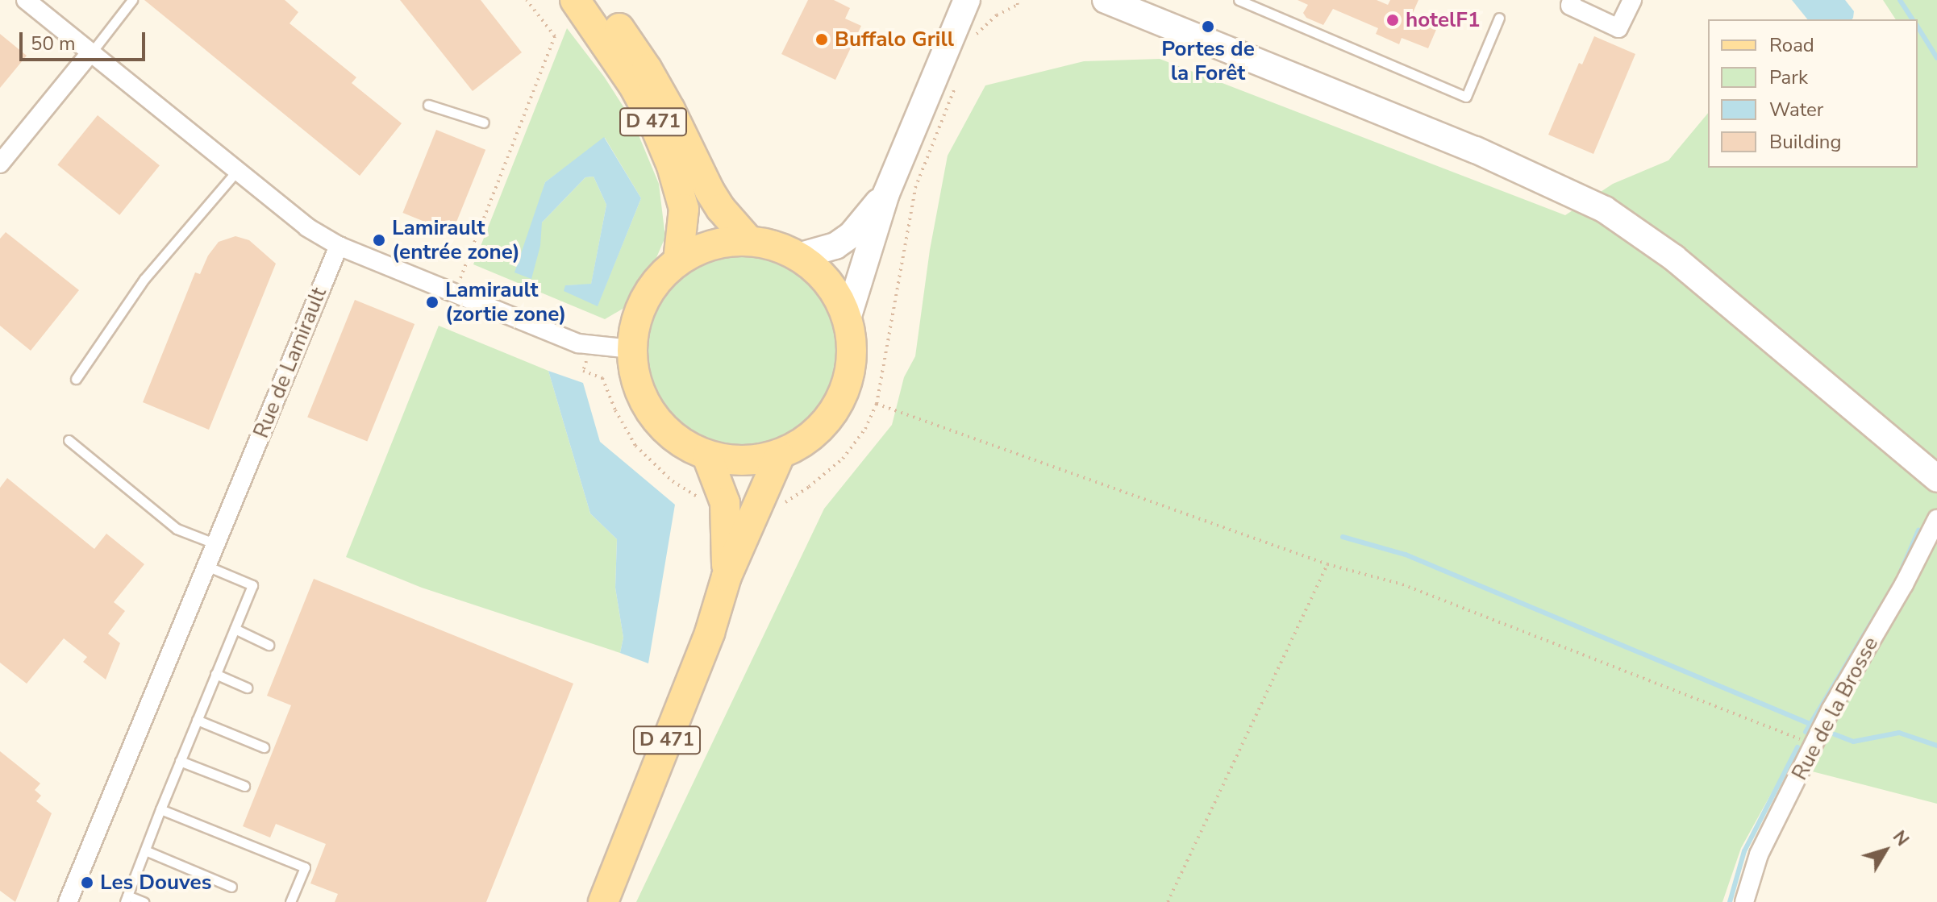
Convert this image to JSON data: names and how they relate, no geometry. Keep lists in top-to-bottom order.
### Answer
{
  "streets": {
    "main road": ["D 471"],
    "street": ["Rue de Lamirault", "Rue de la Brosse"]
  },
  "places": [
    "hotelF1",
    "Portes de la Forêt",
    "Buffalo Grill",
    "Lamirault (entrée zone)",
    "Lamirault (zortie zone)",
    "Les Douves"
  ],
  "legend": [
    "Road",
    "Park",
    "Water",
    "Building"
  ],
  "scale_bar": "50 m",
  "north": "top right"
}
